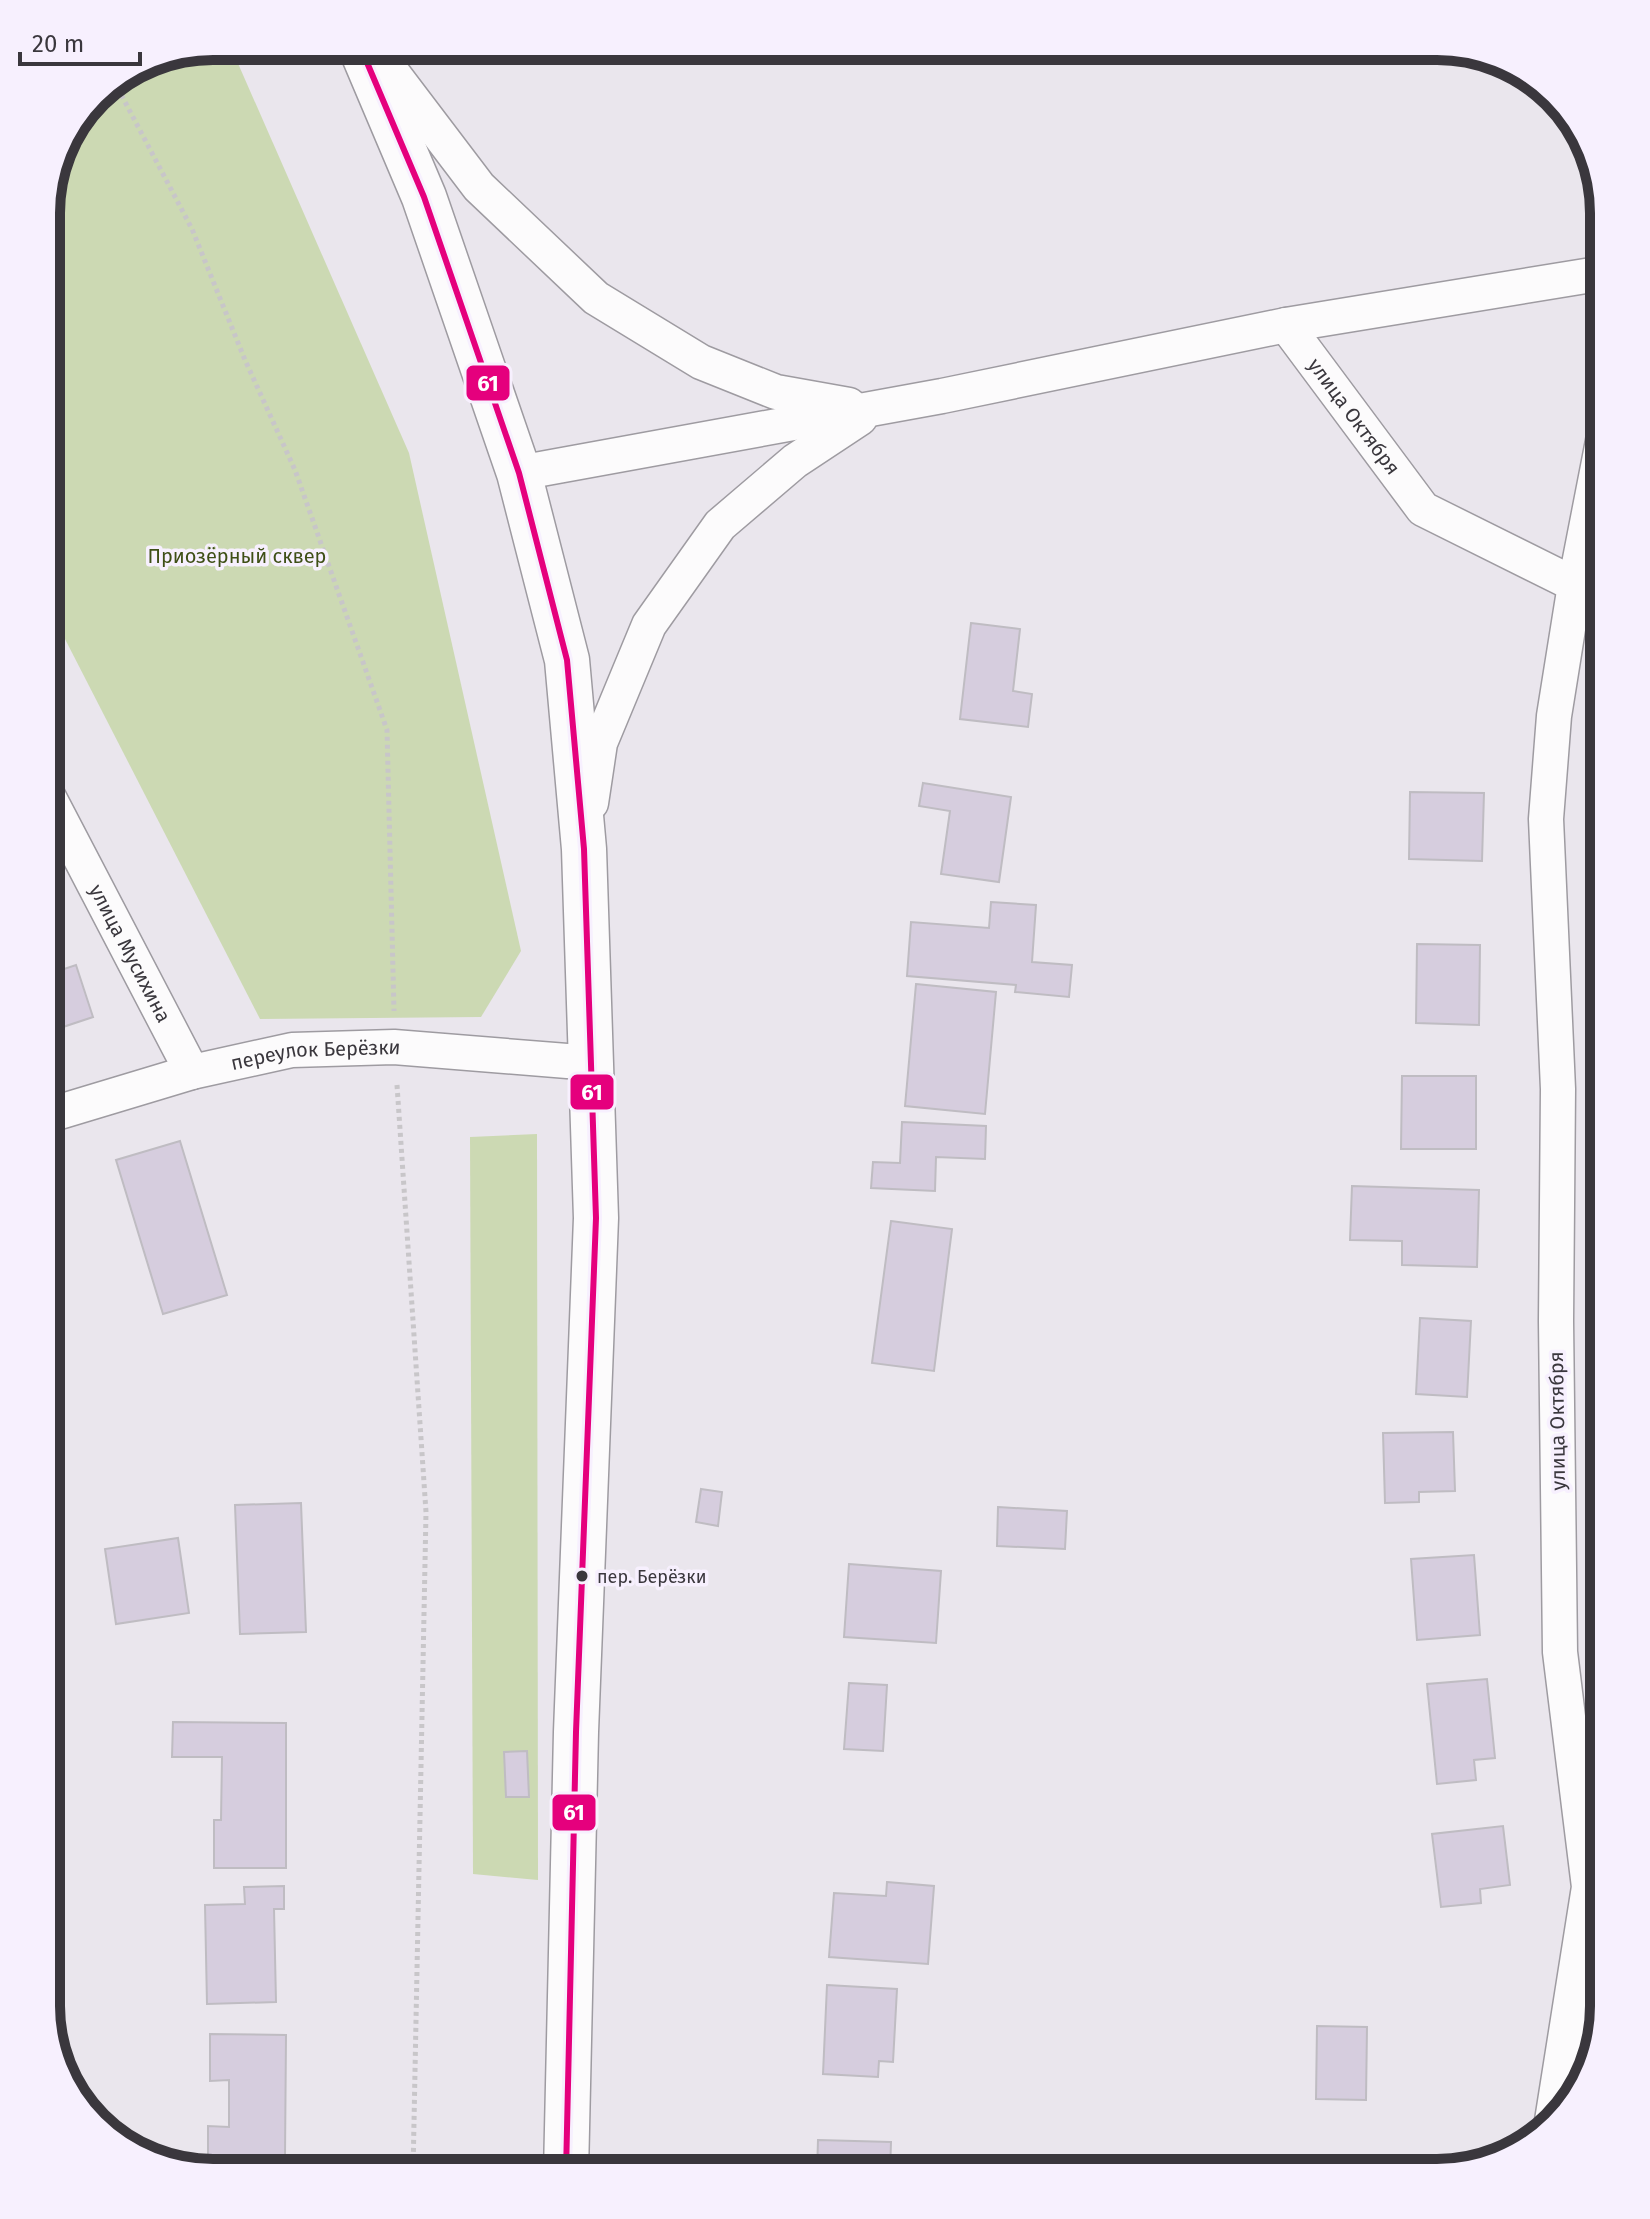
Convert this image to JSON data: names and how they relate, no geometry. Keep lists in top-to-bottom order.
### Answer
{
  "streets": {
    "street": ["улица Октября", "улица Мусихина", "переулок Берёзки"]
  },
  "crossings": [
    ["улица Мусихина", "переулок Берёзки"]
  ],
  "parks": ["Приозёрный сквер"],
  "places": ["пер. Берёзки"],
  "lines": ["transit line 61"],
  "scale_bar": "20 m"
}
